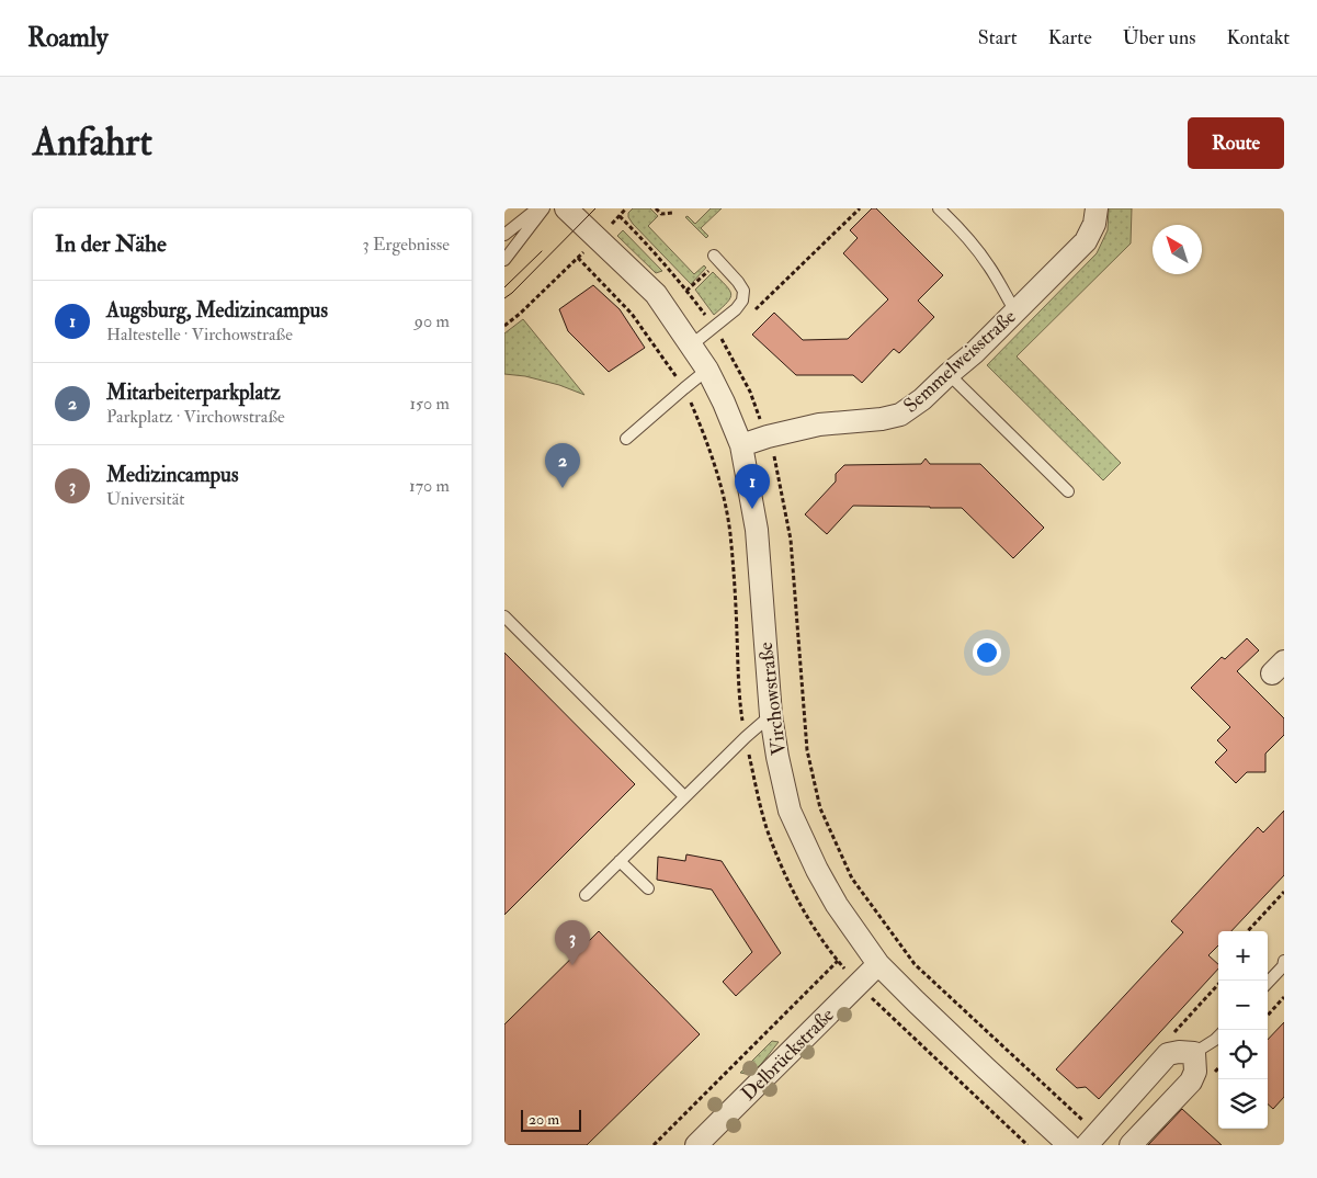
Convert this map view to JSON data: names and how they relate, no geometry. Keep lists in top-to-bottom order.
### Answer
{
  "streets": {
    "street": ["Semmelweisstraße", "Virchowstraße", "Delbrückstraße"]
  },
  "crossings": [
    ["Semmelweisstraße", "Virchowstraße"],
    ["Virchowstraße", "Delbrückstraße"]
  ],
  "scale_bar": "20 m",
  "north": "top left",
  "page": {
    "header": "Roamly",
    "nav": [
      "Start",
      "Karte",
      "Über uns",
      "Kontakt"
    ],
    "buttons": "Route",
    "title": "Anfahrt",
    "heading": ["In der Nähe", "3 Ergebnisse"],
    "list": [
      {
        "mark": "1",
        "name": "Augsburg, Medizincampus",
        "note": "Haltestelle · Virchowstraße",
        "value": "90 m"
      },
      {
        "mark": "2",
        "name": "Mitarbeiterparkplatz",
        "note": "Parkplatz · Virchowstraße",
        "value": "150 m"
      },
      {
        "mark": "3",
        "name": "Medizincampus",
        "note": "Universität",
        "value": "170 m"
      }
    ],
    "pins": ["2", "1", "3"],
    "map_buttons": ["+", "−"],
    "scale": "20 m"
  }
}
